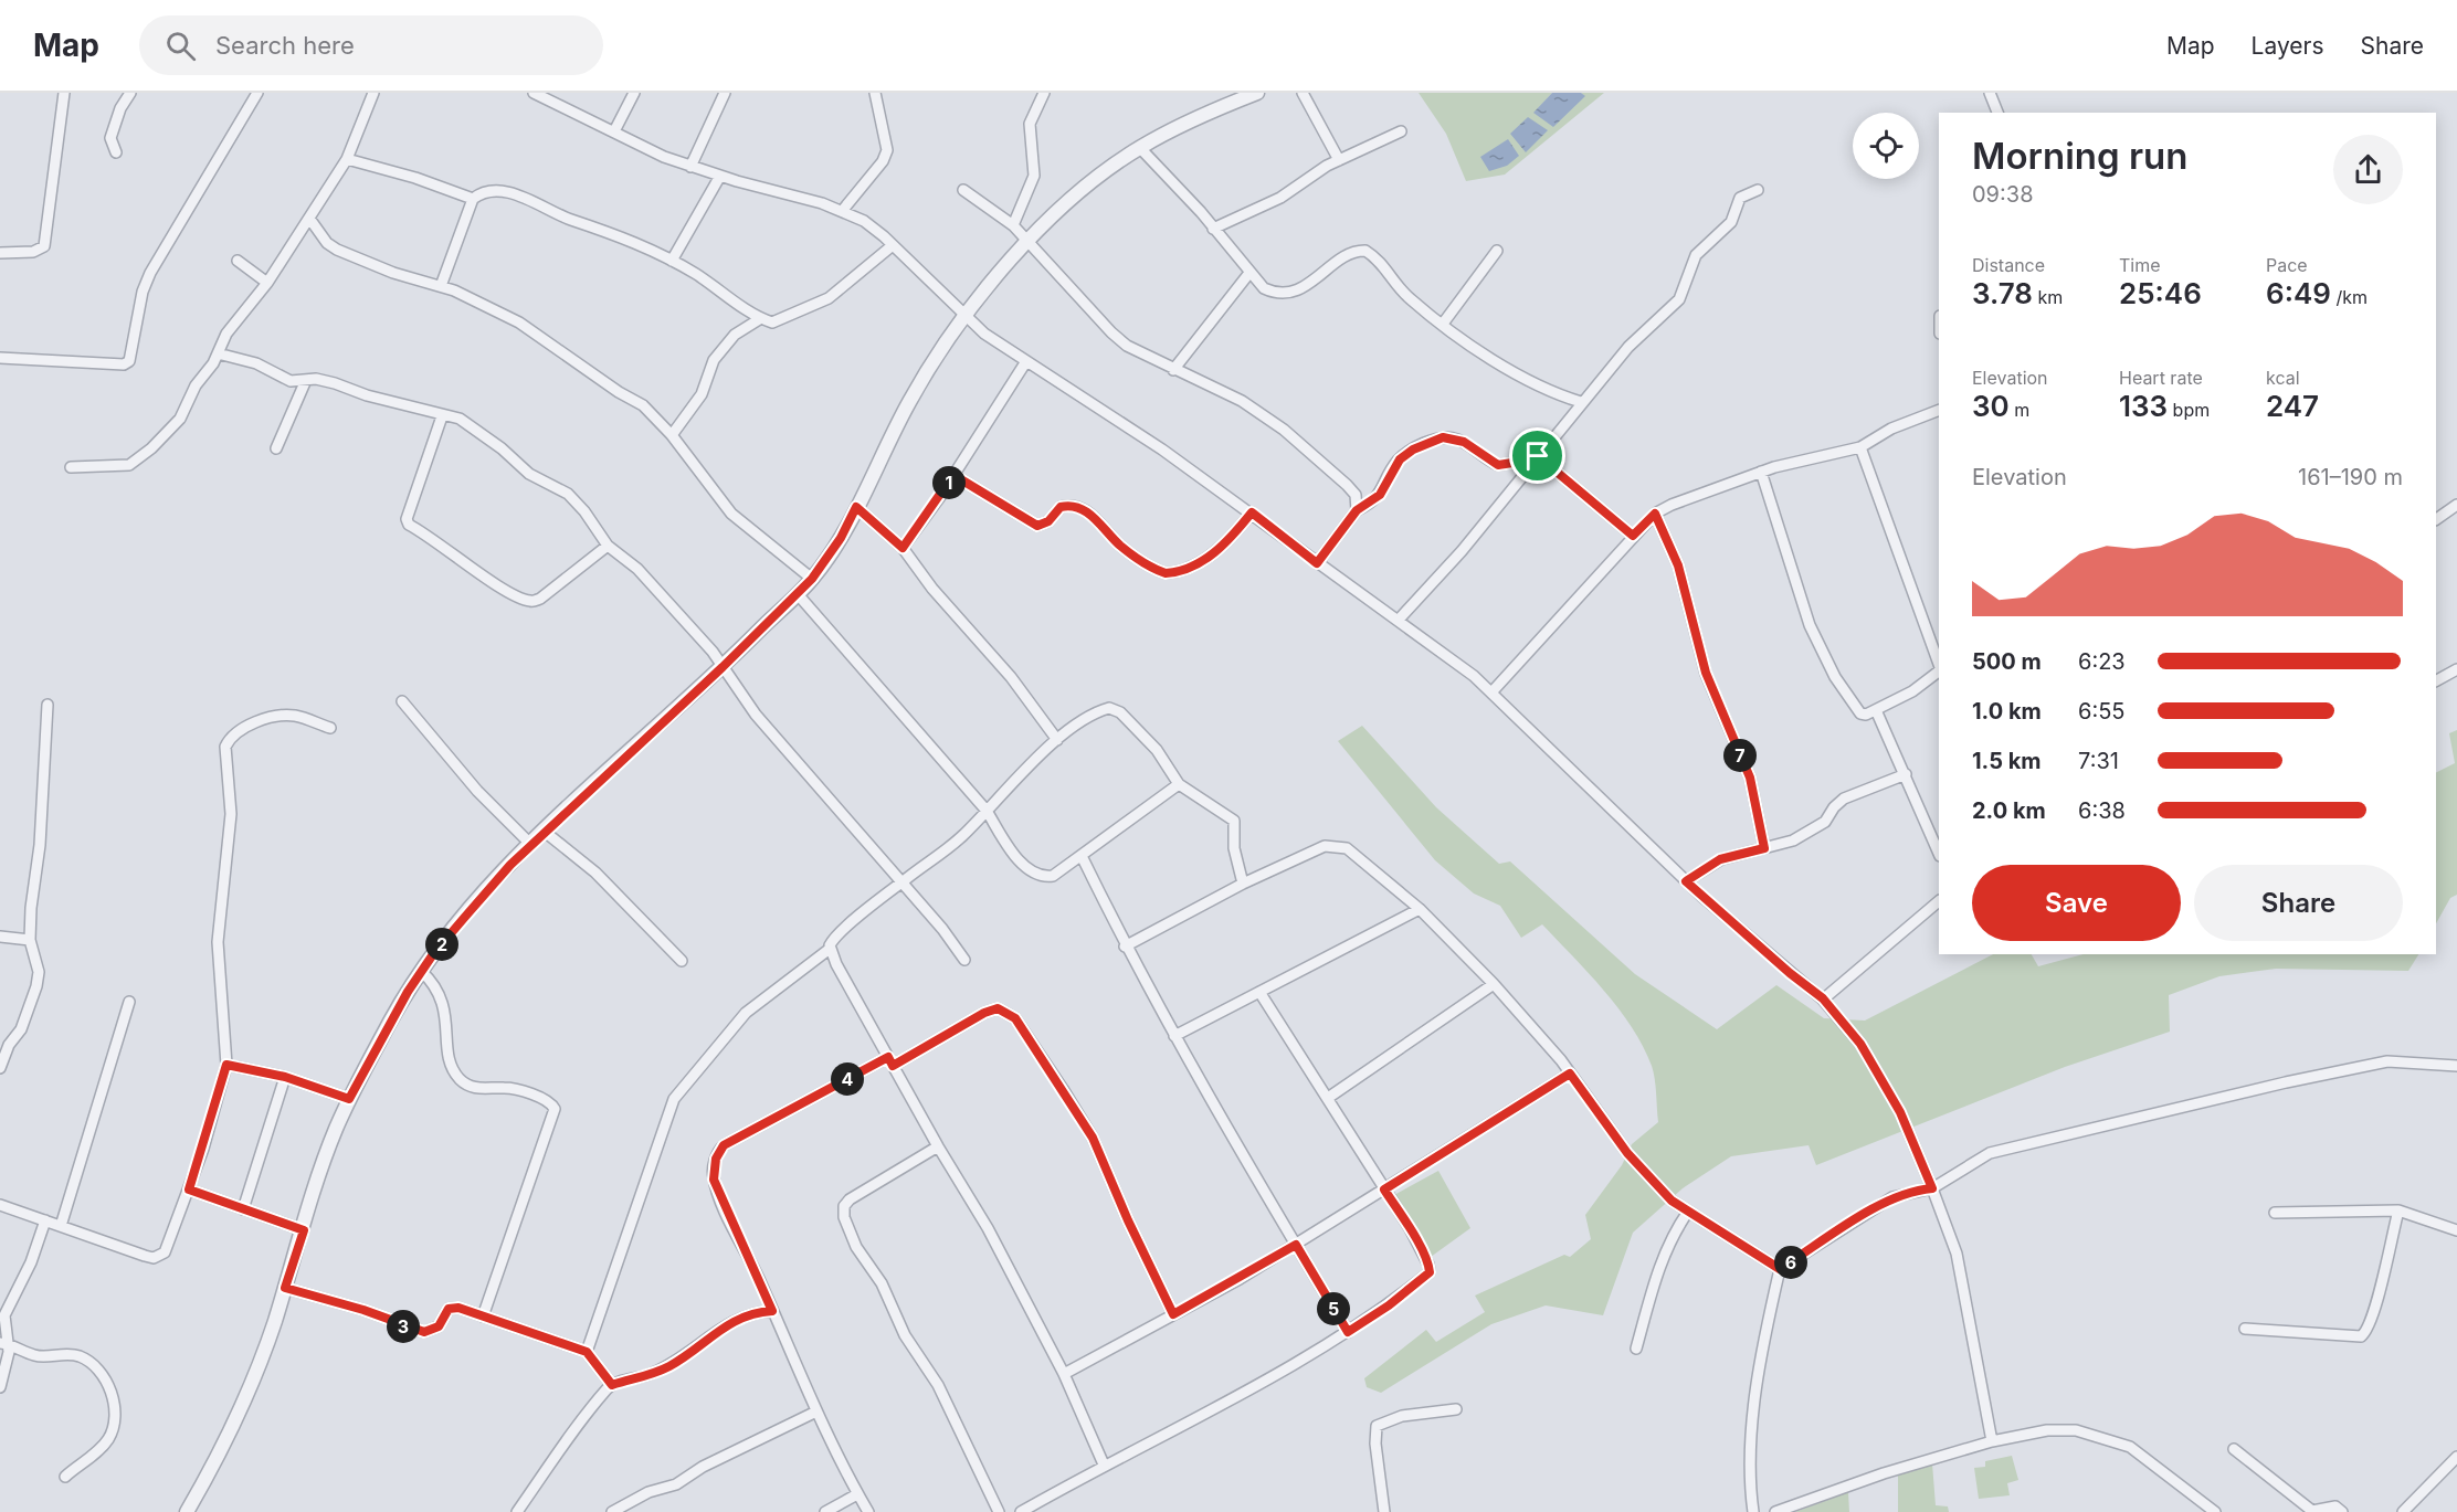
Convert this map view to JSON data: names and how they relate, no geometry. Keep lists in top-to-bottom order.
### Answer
{
  "page": {
    "header": "Map",
    "search": "Search here",
    "nav": ["Map", "Layers", "Share"],
    "heading": ["Morning run", "09:38"],
    "stats": [
      ["Distance", "3.78 km"],
      ["Time", "25:46"],
      ["Pace", "6:49 /km"],
      ["Elevation", "30 m"],
      ["Heart rate", "133 bpm"],
      ["kcal", "247"]
    ],
    "chart": ["Elevation", "161–190 m"],
    "pins": [
      "1",
      "7",
      "2",
      "4",
      "6",
      "5",
      "3"
    ],
    "list": [
      {
        "name": "500 m",
        "note": "6:23"
      },
      {
        "name": "1.0 km",
        "note": "6:55"
      },
      {
        "name": "1.5 km",
        "note": "7:31"
      },
      {
        "name": "2.0 km",
        "note": "6:38"
      }
    ],
    "buttons": ["Save", "Share"]
  }
}
